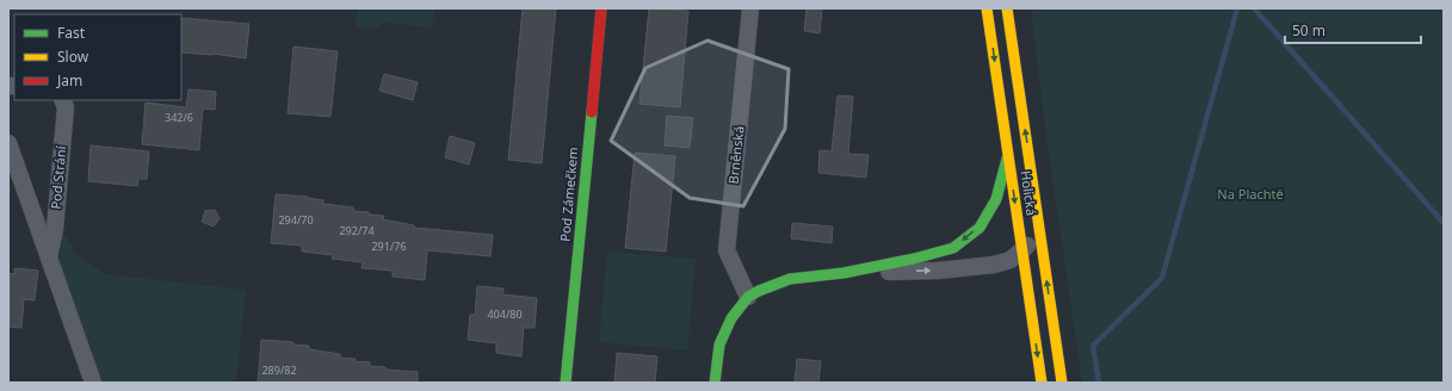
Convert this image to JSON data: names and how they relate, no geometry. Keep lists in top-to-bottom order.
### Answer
{
  "streets": {
    "street": [
      "Brněnská",
      "Pod Strání",
      "Holická",
      "Pod Zámečkem"
    ]
  },
  "parks": ["Na Plachtě"],
  "house_numbers": [
    "342/6",
    "294/70",
    "292/74",
    "291/76",
    "404/80",
    "289/82"
  ],
  "legend": ["Fast", "Slow", "Jam"],
  "scale_bar": "50 m"
}
